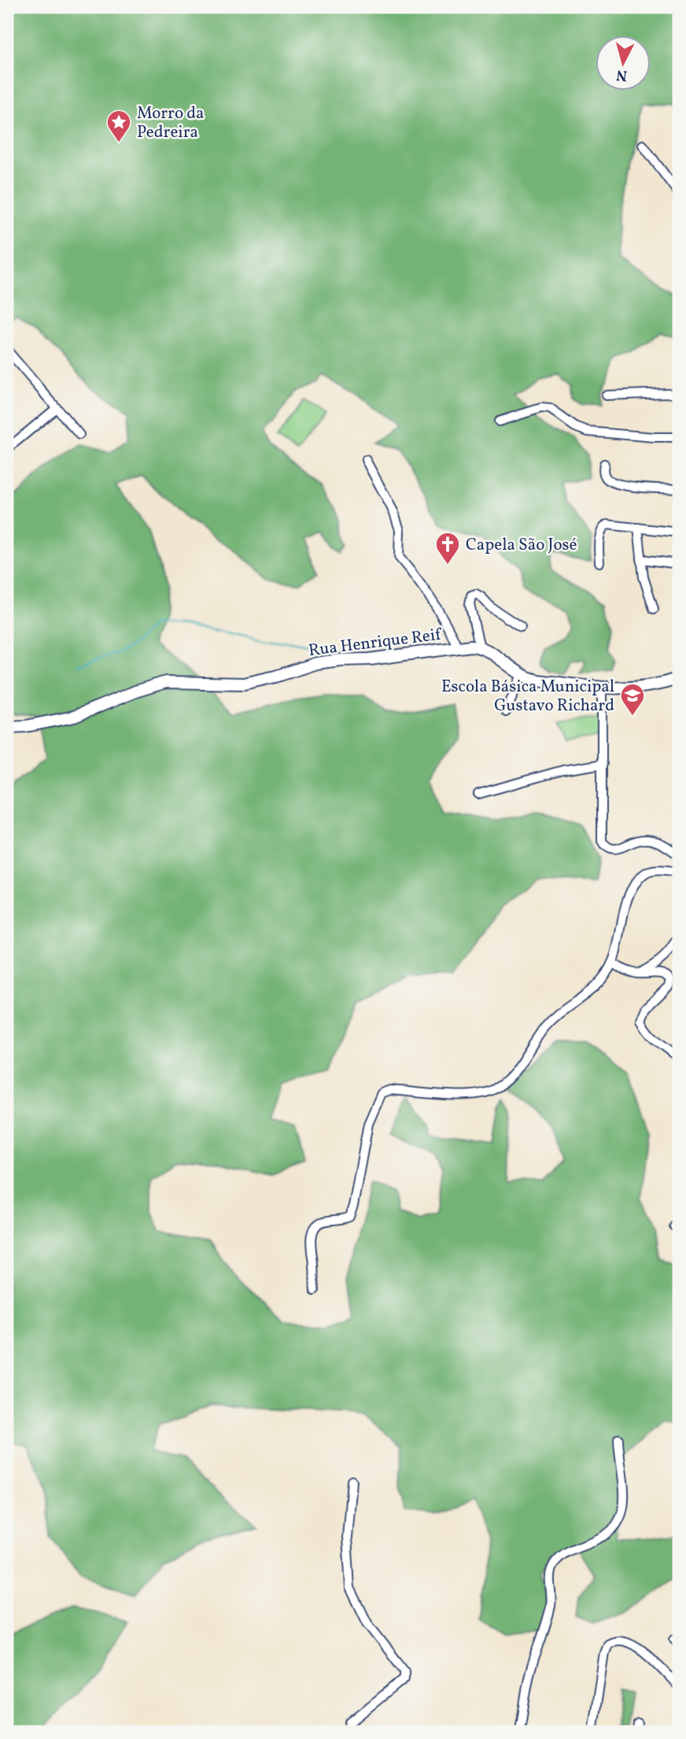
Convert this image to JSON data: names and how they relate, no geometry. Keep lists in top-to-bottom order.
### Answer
{
  "streets": {
    "street": ["Rua Henrique Reif"]
  },
  "places": {
    "place": ["Morro da Pedreira"],
    "church": ["Capela São José"],
    "school or university": ["Escola Básica Municipal Gustavo Richard"]
  },
  "north": "bottom"
}
